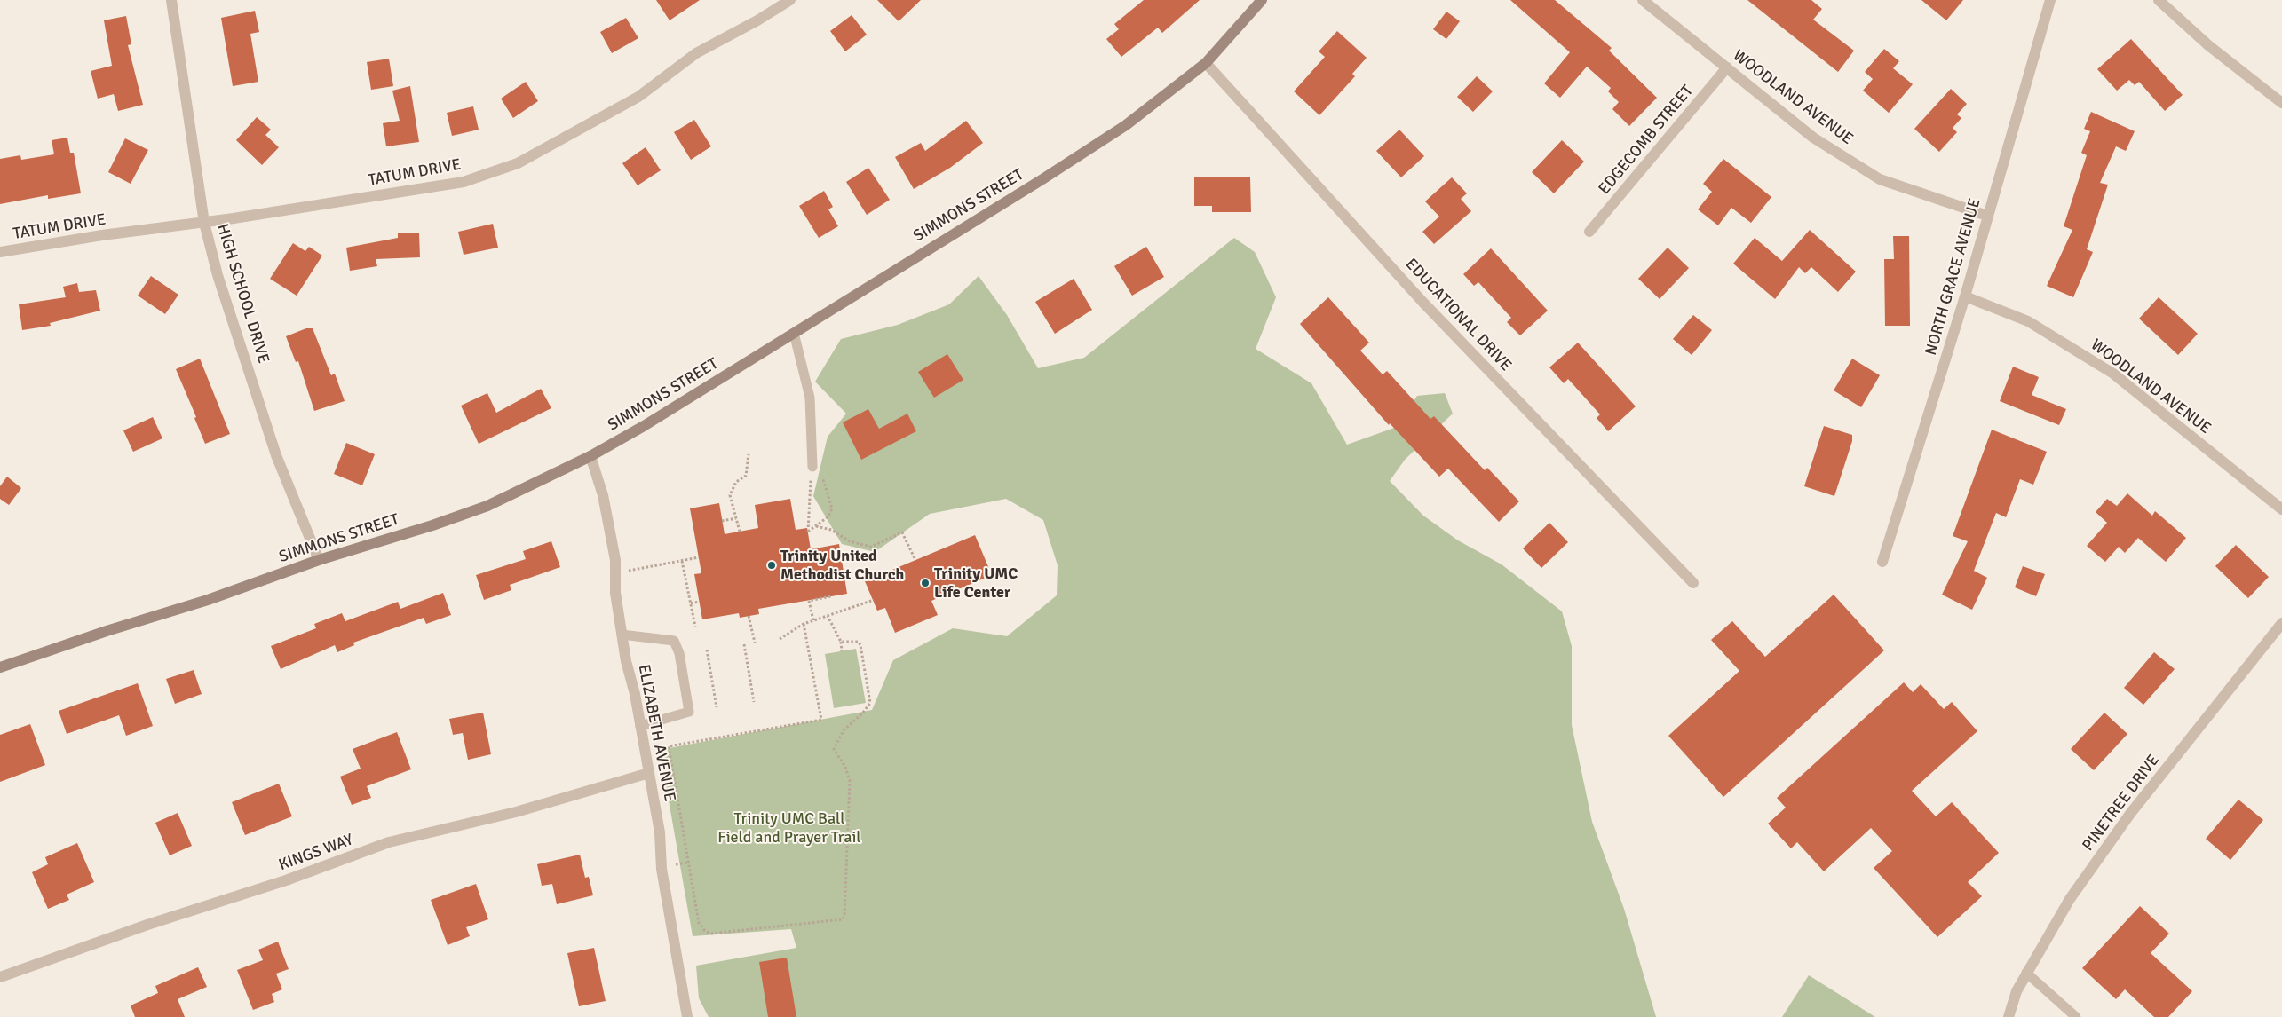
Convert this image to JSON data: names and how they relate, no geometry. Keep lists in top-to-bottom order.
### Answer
{
  "streets": {
    "street": [
      "WOODLAND AVENUE",
      "EDGECOMB STREET",
      "TATUM DRIVE",
      "SIMMONS STREET",
      "NORTH GRACE AVENUE",
      "HIGH SCHOOL DRIVE",
      "EDUCATIONAL DRIVE",
      "ELIZABETH AVENUE",
      "PINETREE DRIVE",
      "KINGS WAY"
    ]
  },
  "crossings": [
    ["WOODLAND AVENUE", "EDGECOMB STREET"],
    ["WOODLAND AVENUE", "NORTH GRACE AVENUE"],
    ["TATUM DRIVE", "HIGH SCHOOL DRIVE"],
    ["SIMMONS STREET", "HIGH SCHOOL DRIVE"],
    ["SIMMONS STREET", "EDUCATIONAL DRIVE"],
    ["SIMMONS STREET", "ELIZABETH AVENUE"],
    ["ELIZABETH AVENUE", "KINGS WAY"]
  ],
  "parks": ["Trinity UMC Ball Field and Prayer Trail"],
  "places": ["Trinity United Methodist Church", "Trinity UMC Life Center"]
}
